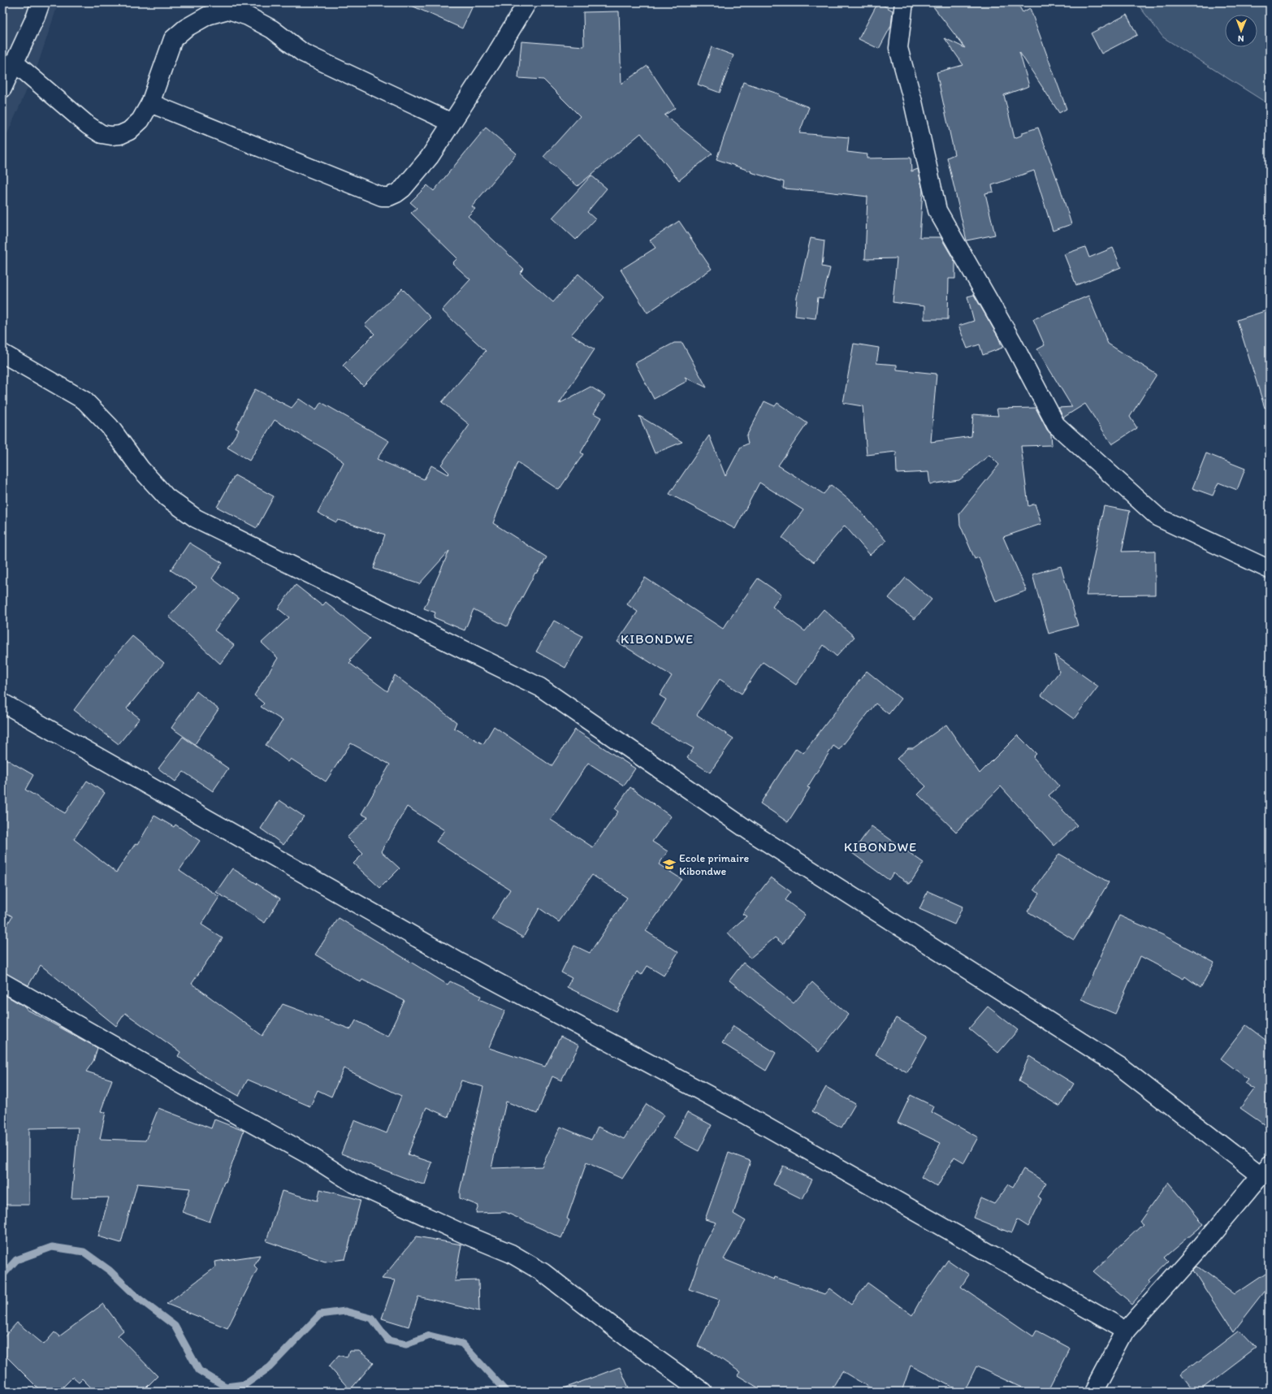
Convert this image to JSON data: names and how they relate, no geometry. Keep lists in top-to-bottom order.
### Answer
{
  "districts": ["KIBONDWE", "KIBONDWE"],
  "places": {
    "school or university": ["Ecole primaire Kibondwe"]
  },
  "north": "bottom"
}
